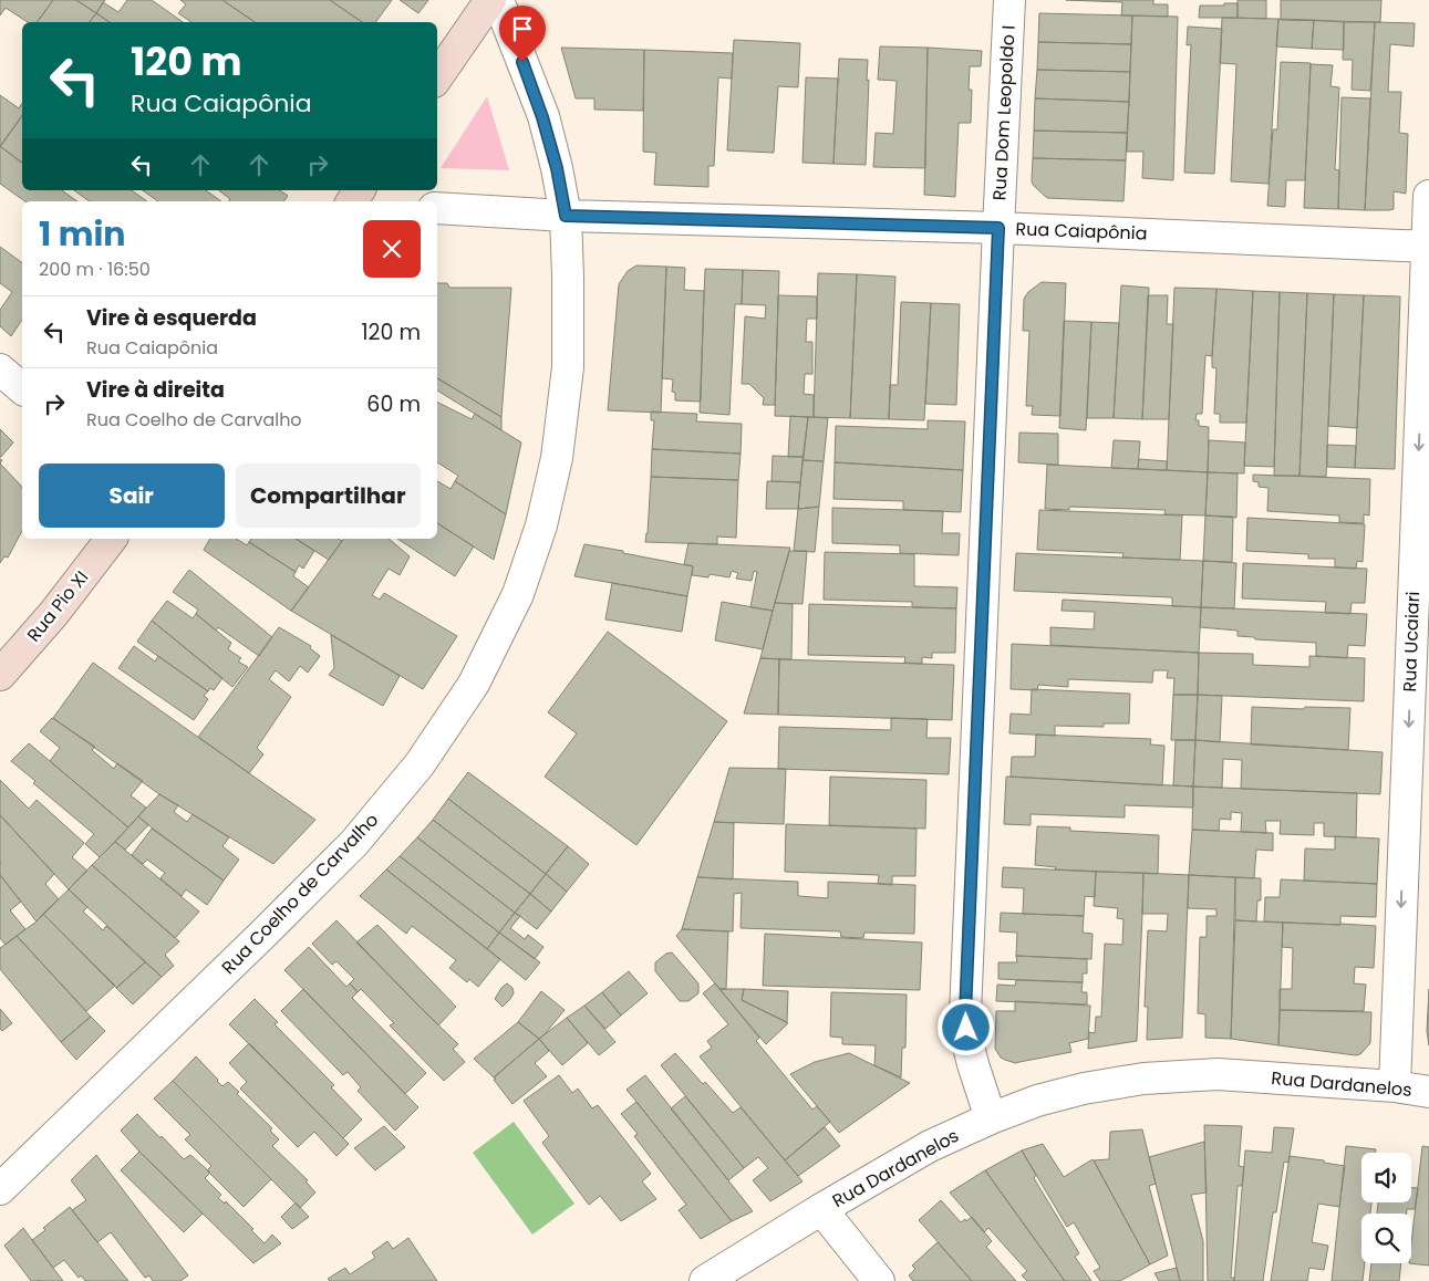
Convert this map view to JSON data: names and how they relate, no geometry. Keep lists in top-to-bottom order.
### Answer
{
  "streets": {
    "street": [
      "Rua Dom Leopoldo I",
      "Rua Caiapônia",
      "Rua Pio XI",
      "Rua Ucaiari",
      "Rua Coelho de Carvalho",
      "Rua Dardanelos"
    ]
  },
  "crossings": [
    ["Rua Dom Leopoldo I", "Rua Caiapônia"],
    ["Rua Dom Leopoldo I", "Rua Dardanelos"],
    ["Rua Caiapônia", "Rua Ucaiari"],
    ["Rua Caiapônia", "Rua Coelho de Carvalho"],
    ["Rua Ucaiari", "Rua Dardanelos"]
  ],
  "one_way": ["Rua Ucaiari"],
  "page": {
    "turn": ["120 m", "Rua Caiapônia"],
    "heading": ["1 min", "200 m · 16:50"],
    "list": [
      {
        "name": "Vire à esquerda",
        "note": "Rua Caiapônia",
        "value": "120 m"
      },
      {
        "name": "Vire à direita",
        "note": "Rua Coelho de Carvalho",
        "value": "60 m"
      }
    ],
    "buttons": ["Sair", "Compartilhar"]
  }
}
